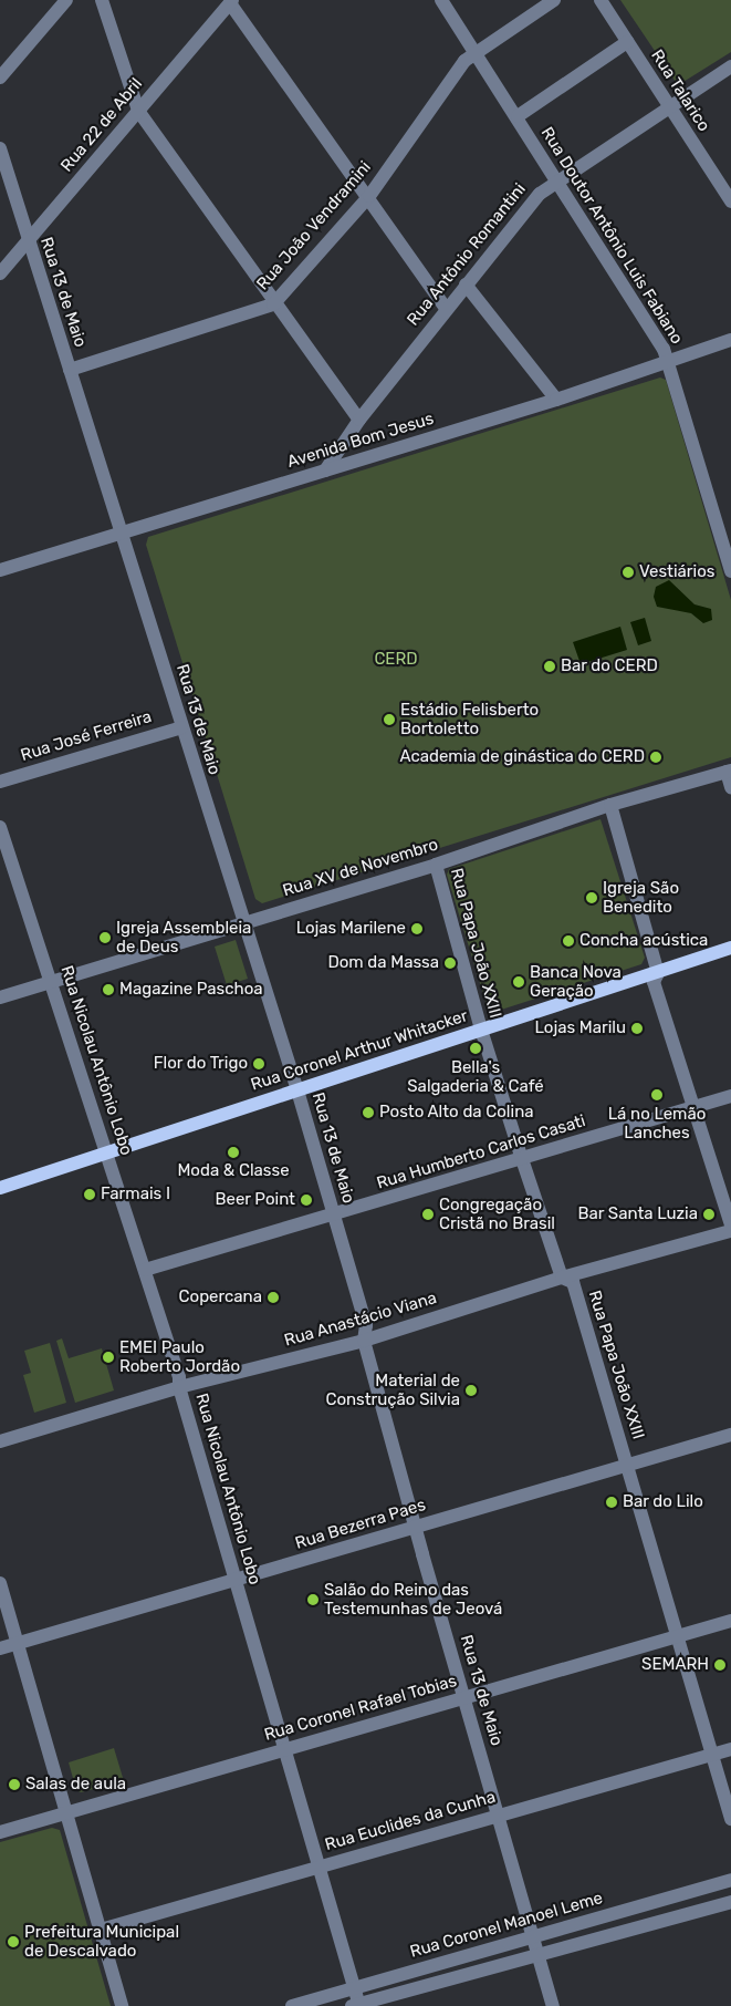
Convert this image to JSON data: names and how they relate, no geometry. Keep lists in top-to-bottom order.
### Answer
{
  "streets": {
    "main road": ["Rua Coronel Arthur Whitacker"],
    "street": [
      "Rua Talarico",
      "Rua 22 de Abril",
      "Rua João Vendramini",
      "Rua Doutor Antônio Luis Fabiano",
      "Rua Antônio Romantini",
      "Rua 13 de Maio",
      "Avenida Bom Jesus",
      "Rua José Ferreira",
      "Rua XV de Novembro",
      "Rua Papa João XXIII",
      "Rua Nicolau Antônio Lobo",
      "Rua Humberto Carlos Casati",
      "Rua Anastácio Viana",
      "Rua Bezerra Paes",
      "Rua Coronel Rafael Tobias",
      "Rua Euclides da Cunha",
      "Rua Coronel Manoel Leme"
    ]
  },
  "crossings": [
    ["Rua Talarico", "Rua Antônio Romantini"],
    ["Rua 22 de Abril", "Rua 13 de Maio"],
    ["Rua João Vendramini", "Rua Doutor Antônio Luis Fabiano"],
    ["Rua João Vendramini", "Rua 13 de Maio"],
    ["Rua Doutor Antônio Luis Fabiano", "Rua Antônio Romantini"],
    ["Rua Doutor Antônio Luis Fabiano", "Avenida Bom Jesus"],
    ["Rua Antônio Romantini", "Avenida Bom Jesus"],
    ["Rua 13 de Maio", "Avenida Bom Jesus"],
    ["Rua 13 de Maio", "Rua José Ferreira"],
    ["Rua 13 de Maio", "Rua XV de Novembro"],
    ["Rua 13 de Maio", "Rua Coronel Arthur Whitacker"],
    ["Rua 13 de Maio", "Rua Humberto Carlos Casati"],
    ["Rua 13 de Maio", "Rua Anastácio Viana"],
    ["Rua 13 de Maio", "Rua Bezerra Paes"],
    ["Rua 13 de Maio", "Rua Coronel Rafael Tobias"],
    ["Rua 13 de Maio", "Rua Euclides da Cunha"],
    ["Rua 13 de Maio", "Rua Coronel Manoel Leme"],
    ["Rua XV de Novembro", "Rua Papa João XXIII"],
    ["Rua XV de Novembro", "Rua Nicolau Antônio Lobo"],
    ["Rua Papa João XXIII", "Rua Coronel Arthur Whitacker"],
    ["Rua Papa João XXIII", "Rua Humberto Carlos Casati"],
    ["Rua Papa João XXIII", "Rua Anastácio Viana"],
    ["Rua Papa João XXIII", "Rua Bezerra Paes"],
    ["Rua Papa João XXIII", "Rua Coronel Rafael Tobias"],
    ["Rua Papa João XXIII", "Rua Euclides da Cunha"],
    ["Rua Coronel Arthur Whitacker", "Rua Nicolau Antônio Lobo"],
    ["Rua Nicolau Antônio Lobo", "Rua Humberto Carlos Casati"],
    ["Rua Nicolau Antônio Lobo", "Rua Anastácio Viana"],
    ["Rua Nicolau Antônio Lobo", "Rua Bezerra Paes"],
    ["Rua Nicolau Antônio Lobo", "Rua Coronel Rafael Tobias"],
    ["Rua Nicolau Antônio Lobo", "Rua Euclides da Cunha"],
    ["Rua Nicolau Antônio Lobo", "Rua Coronel Manoel Leme"]
  ],
  "parks": ["CERD"],
  "places": [
    "Vestiários",
    "Bar do CERD",
    "Estádio Felisberto Bortoletto",
    "Academia de ginástica do CERD",
    "Igreja São Benedito",
    "Lojas Marilene",
    "Igreja Assembleia de Deus",
    "Concha acústica",
    "Dom da Massa",
    "Banca Nova Geração",
    "Magazine Paschoa",
    "Lojas Marilu",
    "Bella's Salgaderia & Café",
    "Flor do Trigo",
    "Lá no Lemão Lanches",
    "Posto Alto da Colina",
    "Moda & Classe",
    "Farmais I",
    "Beer Point",
    "Congregação Cristã no Brasil",
    "Bar Santa Luzia",
    "Copercana",
    "EMEI Paulo Roberto Jordão",
    "Material de Construção Silvia",
    "Bar do Lilo",
    "Salão do Reino das Testemunhas de Jeová",
    "SEMARH",
    "Salas de aula",
    "Prefeitura Municipal de Descalvado"
  ]
}
